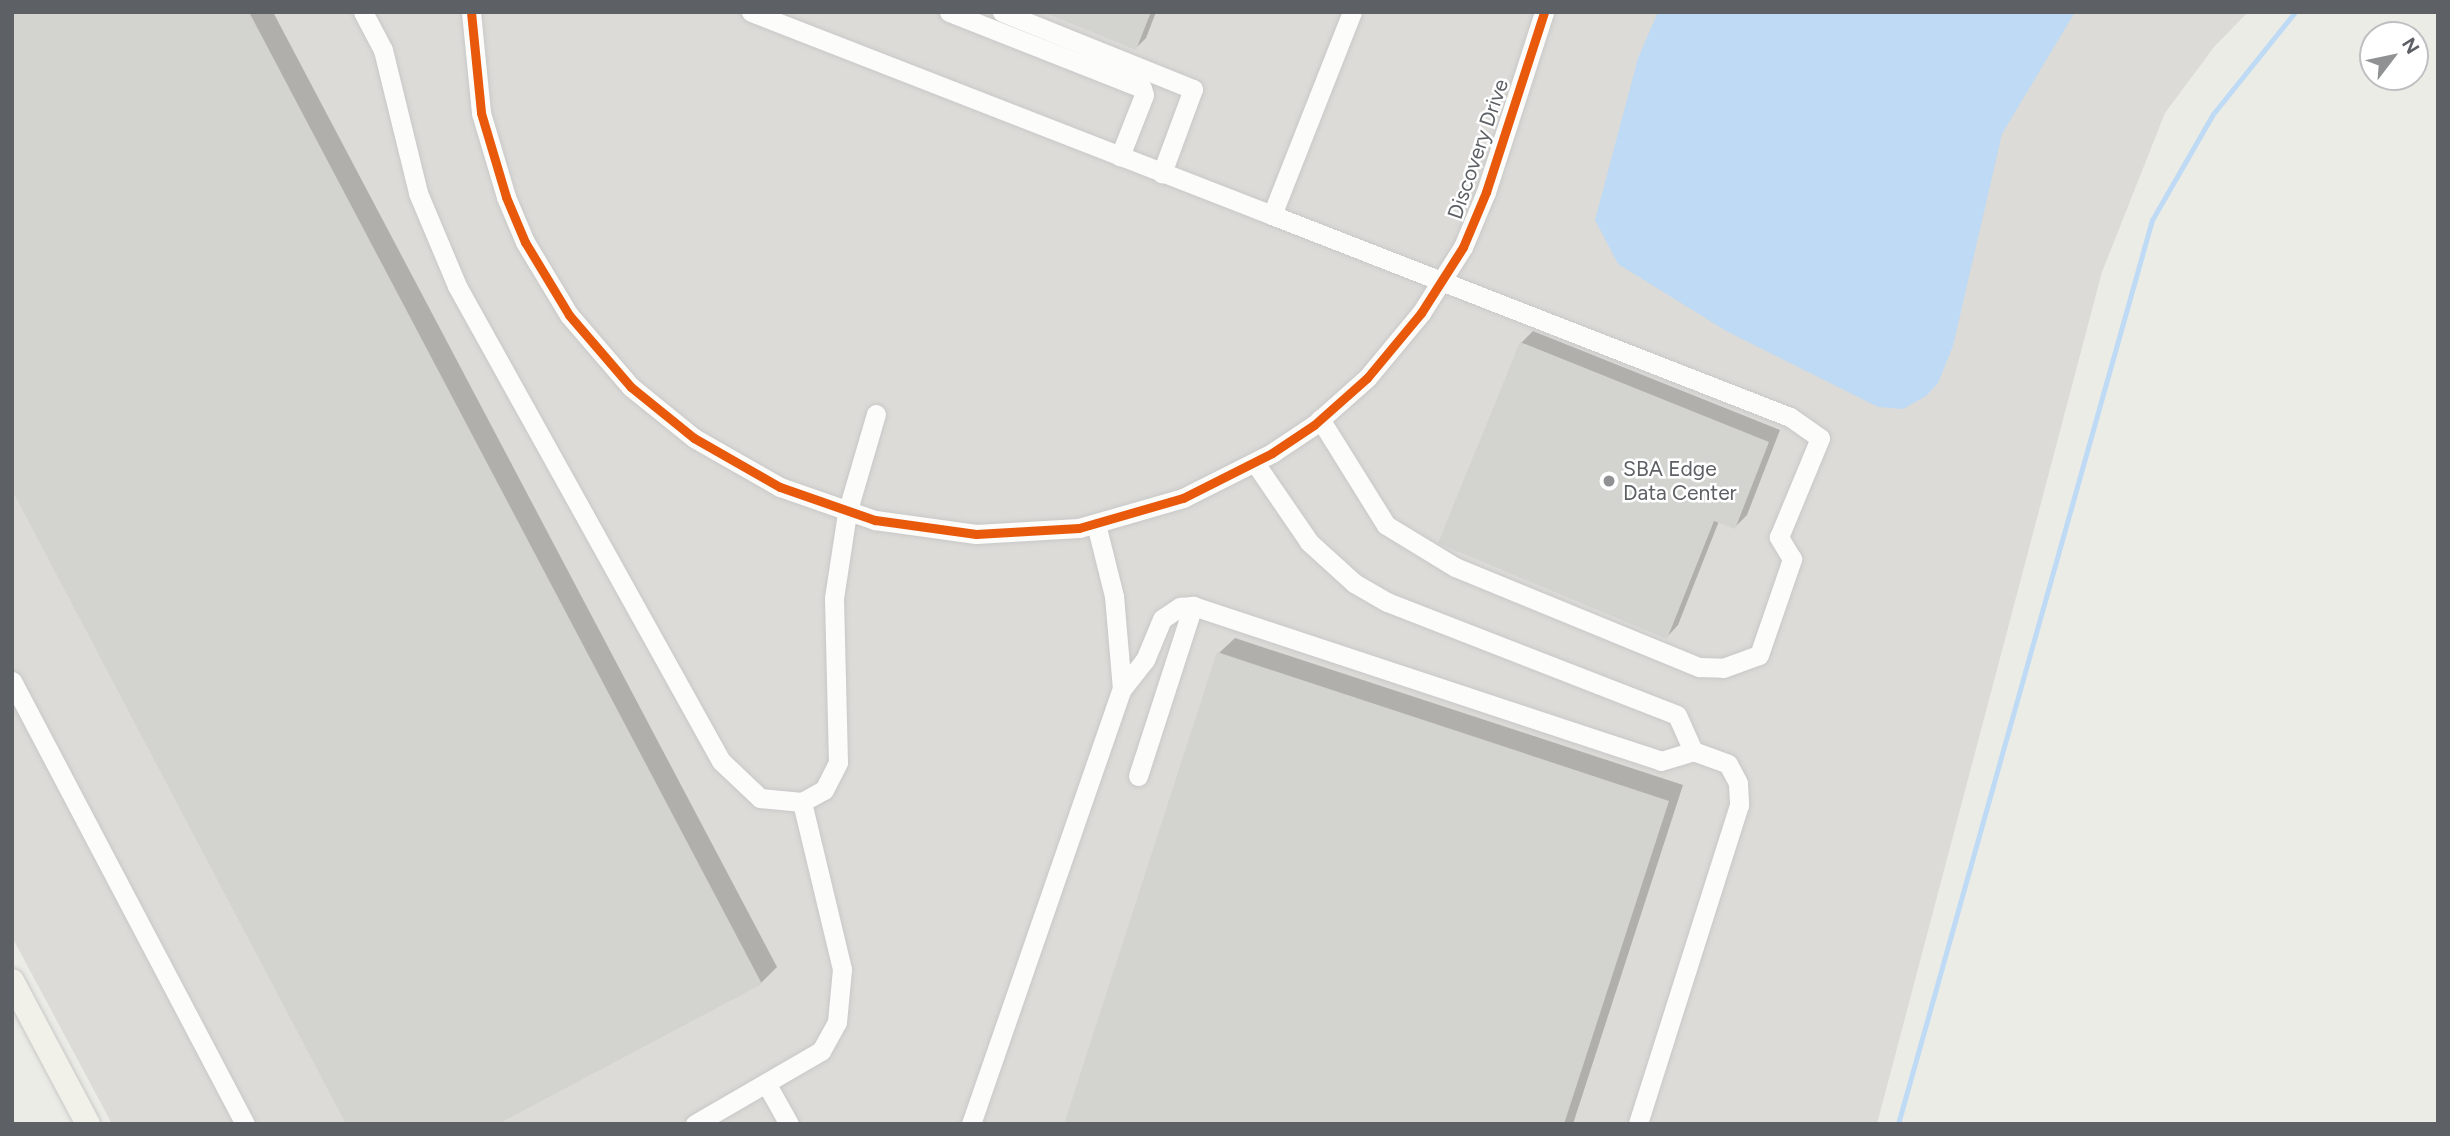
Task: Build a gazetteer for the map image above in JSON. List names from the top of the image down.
{
  "streets": {
    "street": ["Discovery Drive"]
  },
  "places": ["SBA Edge Data Center"],
  "north": "top right"
}
